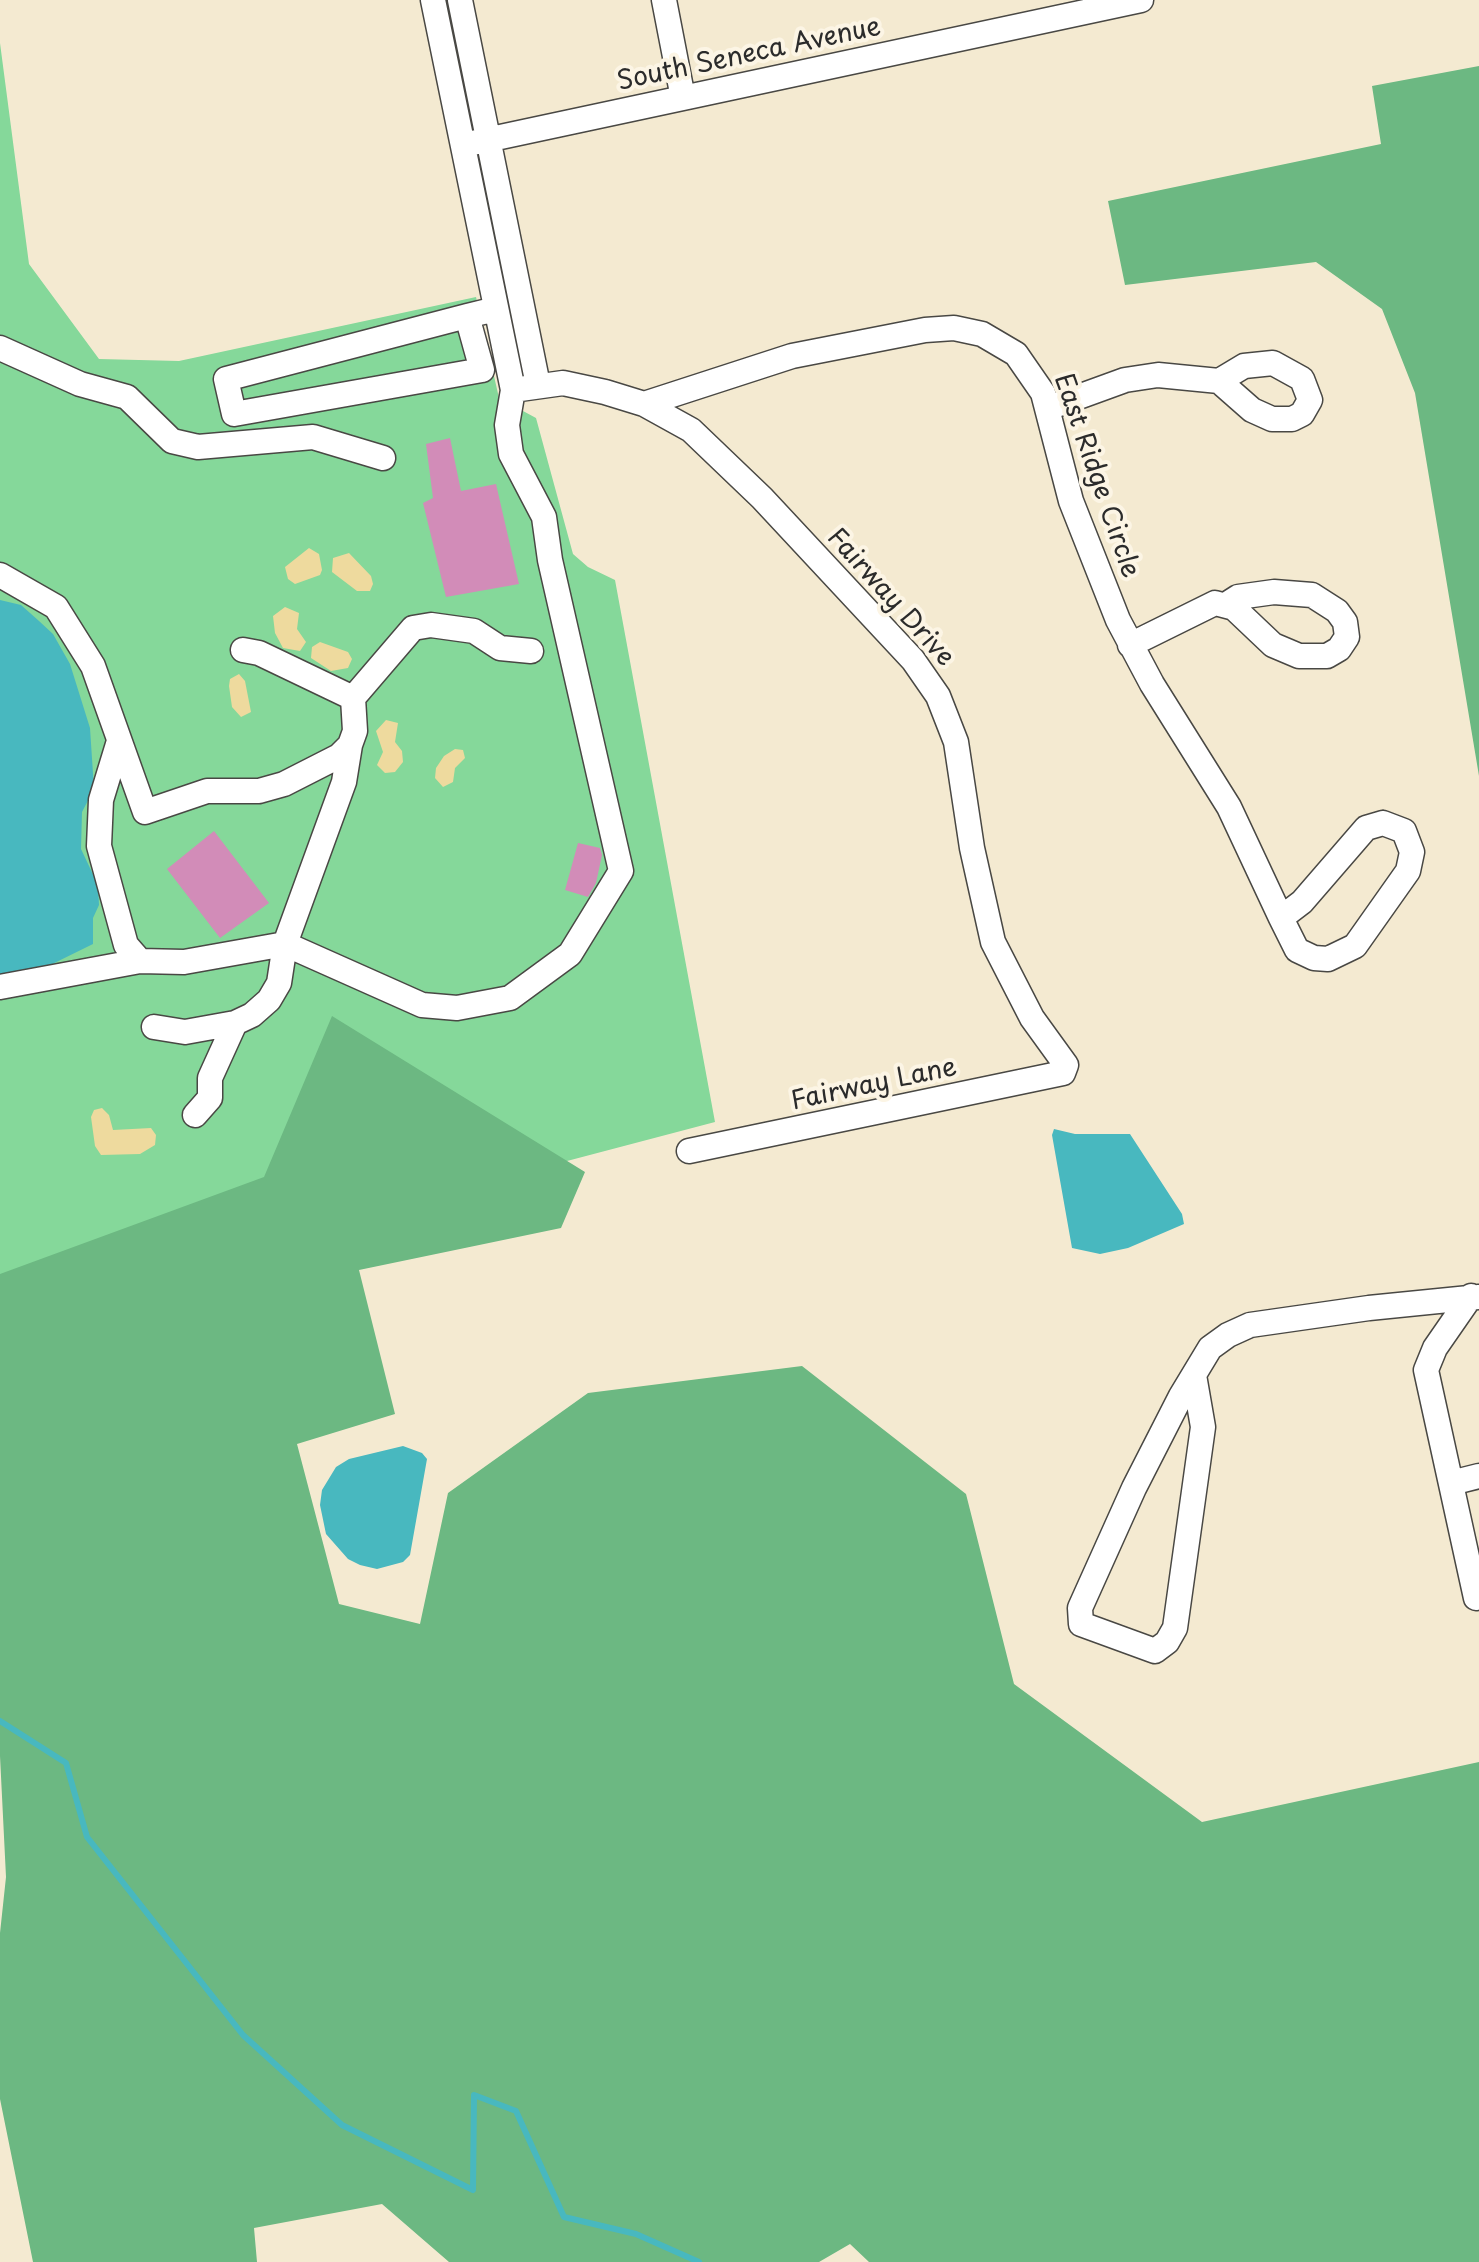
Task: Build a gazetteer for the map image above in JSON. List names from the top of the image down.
{
  "streets": {
    "street": [
      "South Seneca Avenue",
      "East Ridge Circle",
      "Fairway Drive",
      "Fairway Lane"
    ]
  },
  "crossings": [
    ["East Ridge Circle", "Fairway Drive"],
    ["Fairway Drive", "Fairway Lane"]
  ]
}
